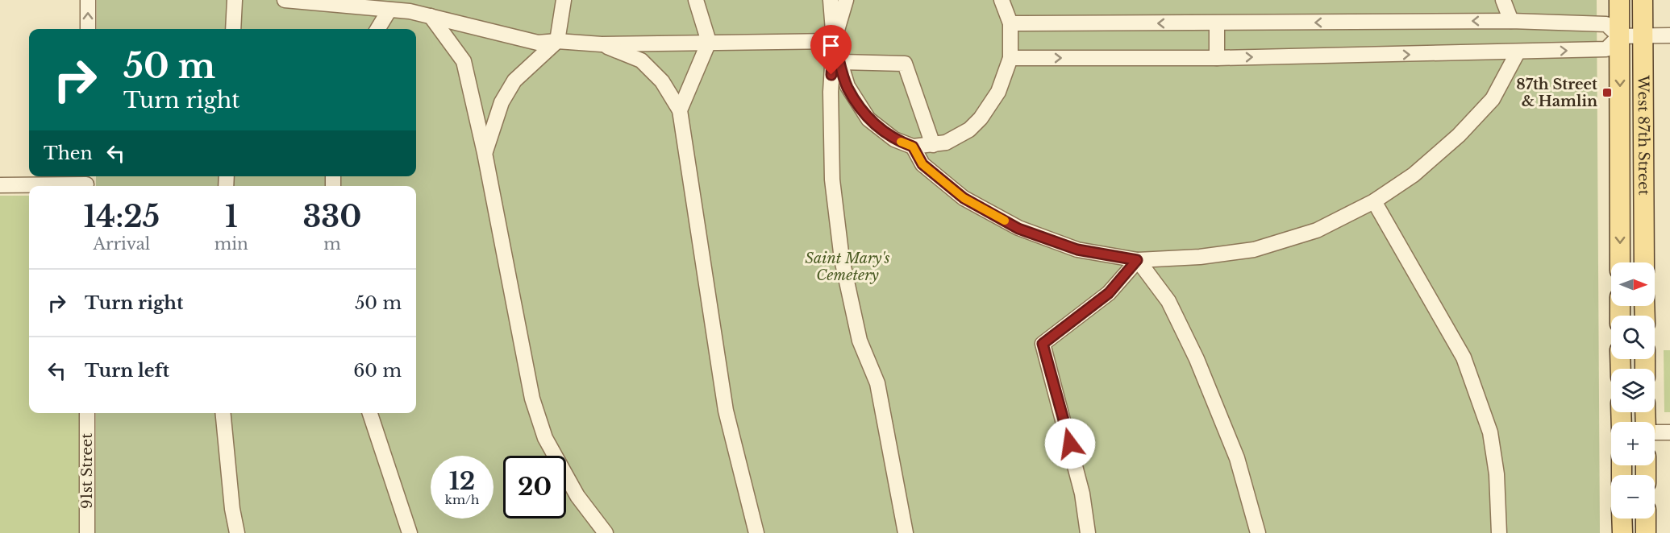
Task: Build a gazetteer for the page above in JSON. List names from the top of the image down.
{
  "streets": {
    "main road": ["West 87th Street"],
    "street": ["91st Street"]
  },
  "parks": ["Saint Mary's Cemetery"],
  "places": {
    "transit": ["87th Street & Hamlin"]
  },
  "north": "right",
  "page": {
    "turn": ["50 m", "Turn right"],
    "then": "Then",
    "eta": [
      "14:25",
      "Arrival",
      "1",
      "min",
      "330",
      "m"
    ],
    "map_buttons": ["+", "−"],
    "list": [
      {
        "name": "Turn right",
        "value": "50 m"
      },
      {
        "name": "Turn left",
        "value": "60 m"
      }
    ],
    "speed": "12 km/h",
    "limit": "20"
  }
}
